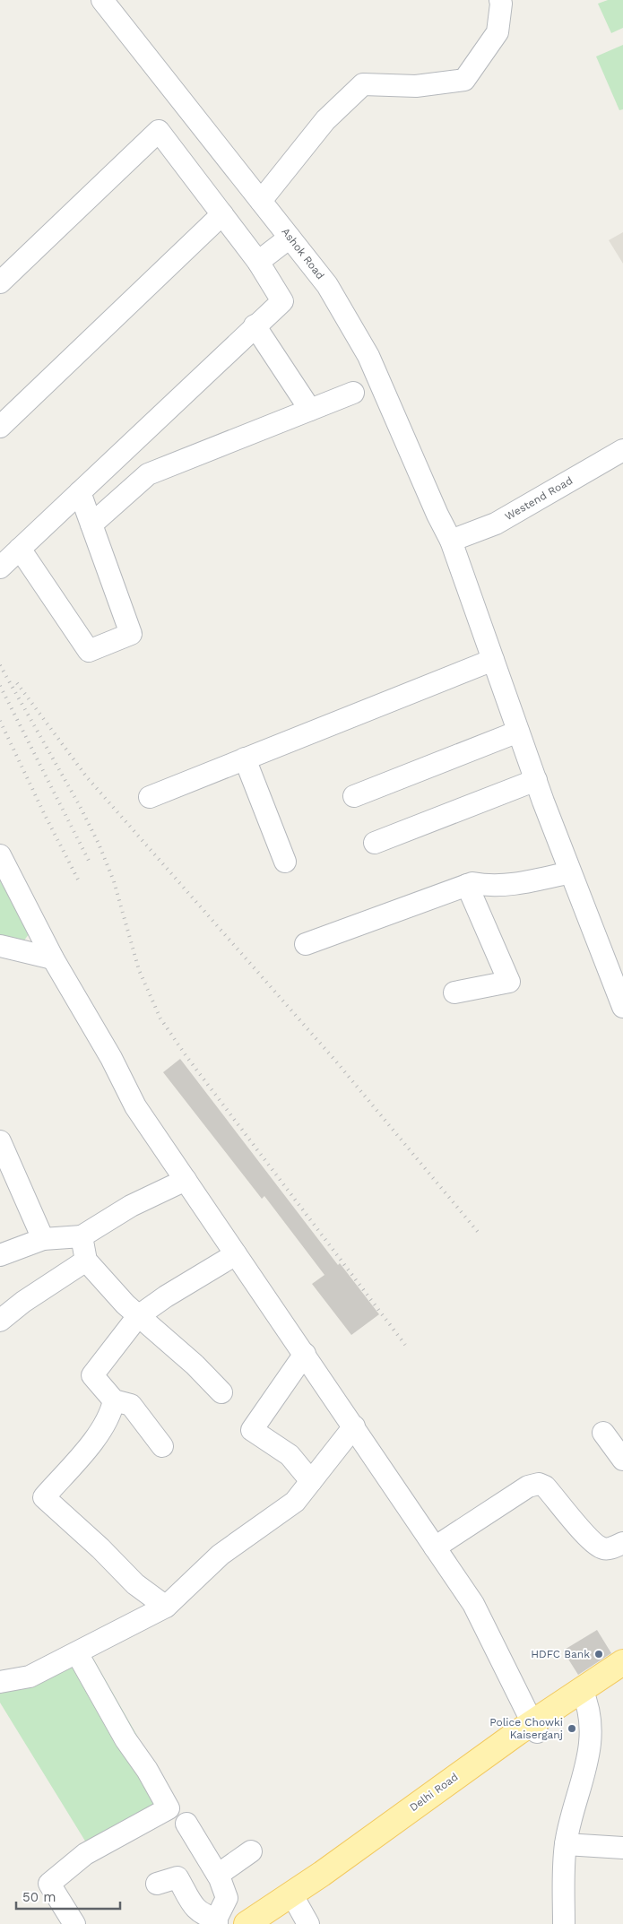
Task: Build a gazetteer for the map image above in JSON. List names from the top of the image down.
{
  "streets": {
    "main road": ["Delhi Road"],
    "street": ["Ashok Road", "Westend Road"]
  },
  "crossings": [
    ["Ashok Road", "Westend Road"]
  ],
  "places": ["HDFC Bank", "Police Chowki Kaiserganj"],
  "scale_bar": "50 m"
}
